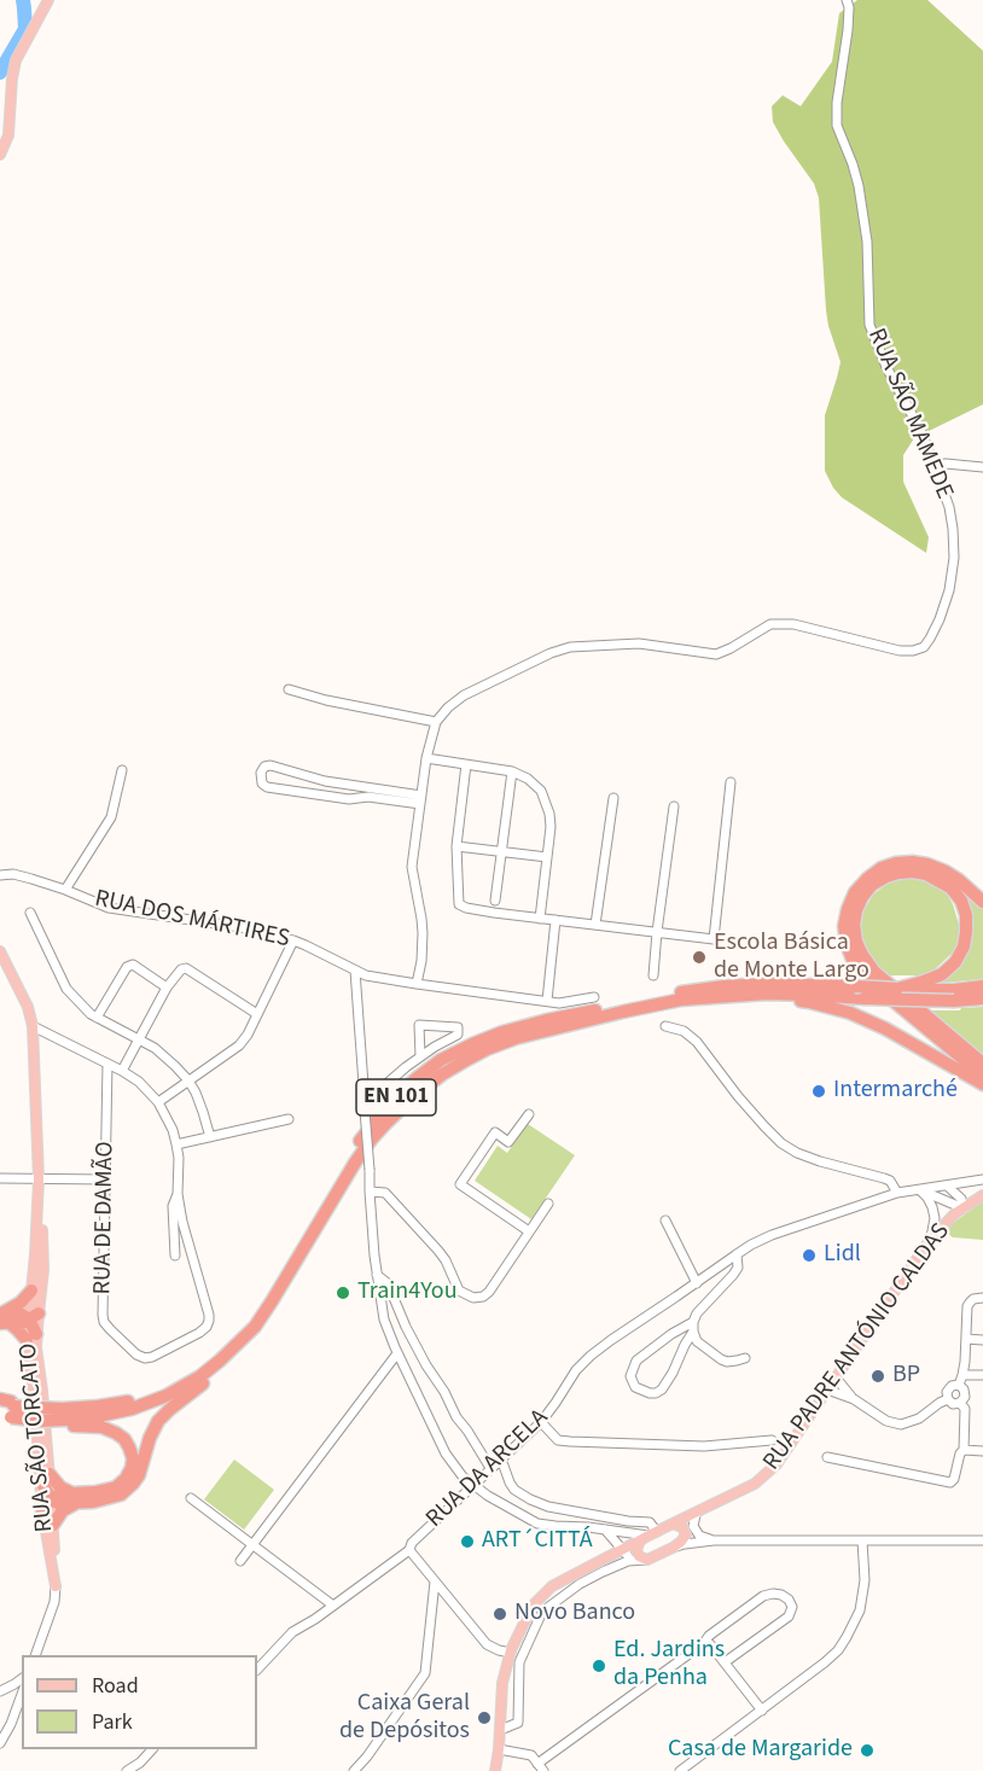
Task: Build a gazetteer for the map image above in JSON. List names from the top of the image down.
{
  "streets": {
    "highway": ["EN 101"],
    "main road": ["RUA PADRE ANTÓNIO CALDAS", "RUA SÃO TORCATO"],
    "street": [
      "RUA SÃO MAMEDE",
      "RUA DOS MÁRTIRES",
      "RUA DE DAMÃO",
      "RUA DA ARCELA"
    ]
  },
  "places": [
    "Escola Básica de Monte Largo",
    "Intermarché",
    "Lidl",
    "Train4You",
    "BP",
    "ART´CITTÁ",
    "Novo Banco",
    "Ed. Jardins da Penha",
    "Caixa Geral de Depósitos",
    "Casa de Margaride"
  ],
  "legend": ["Road", "Park"]
}
